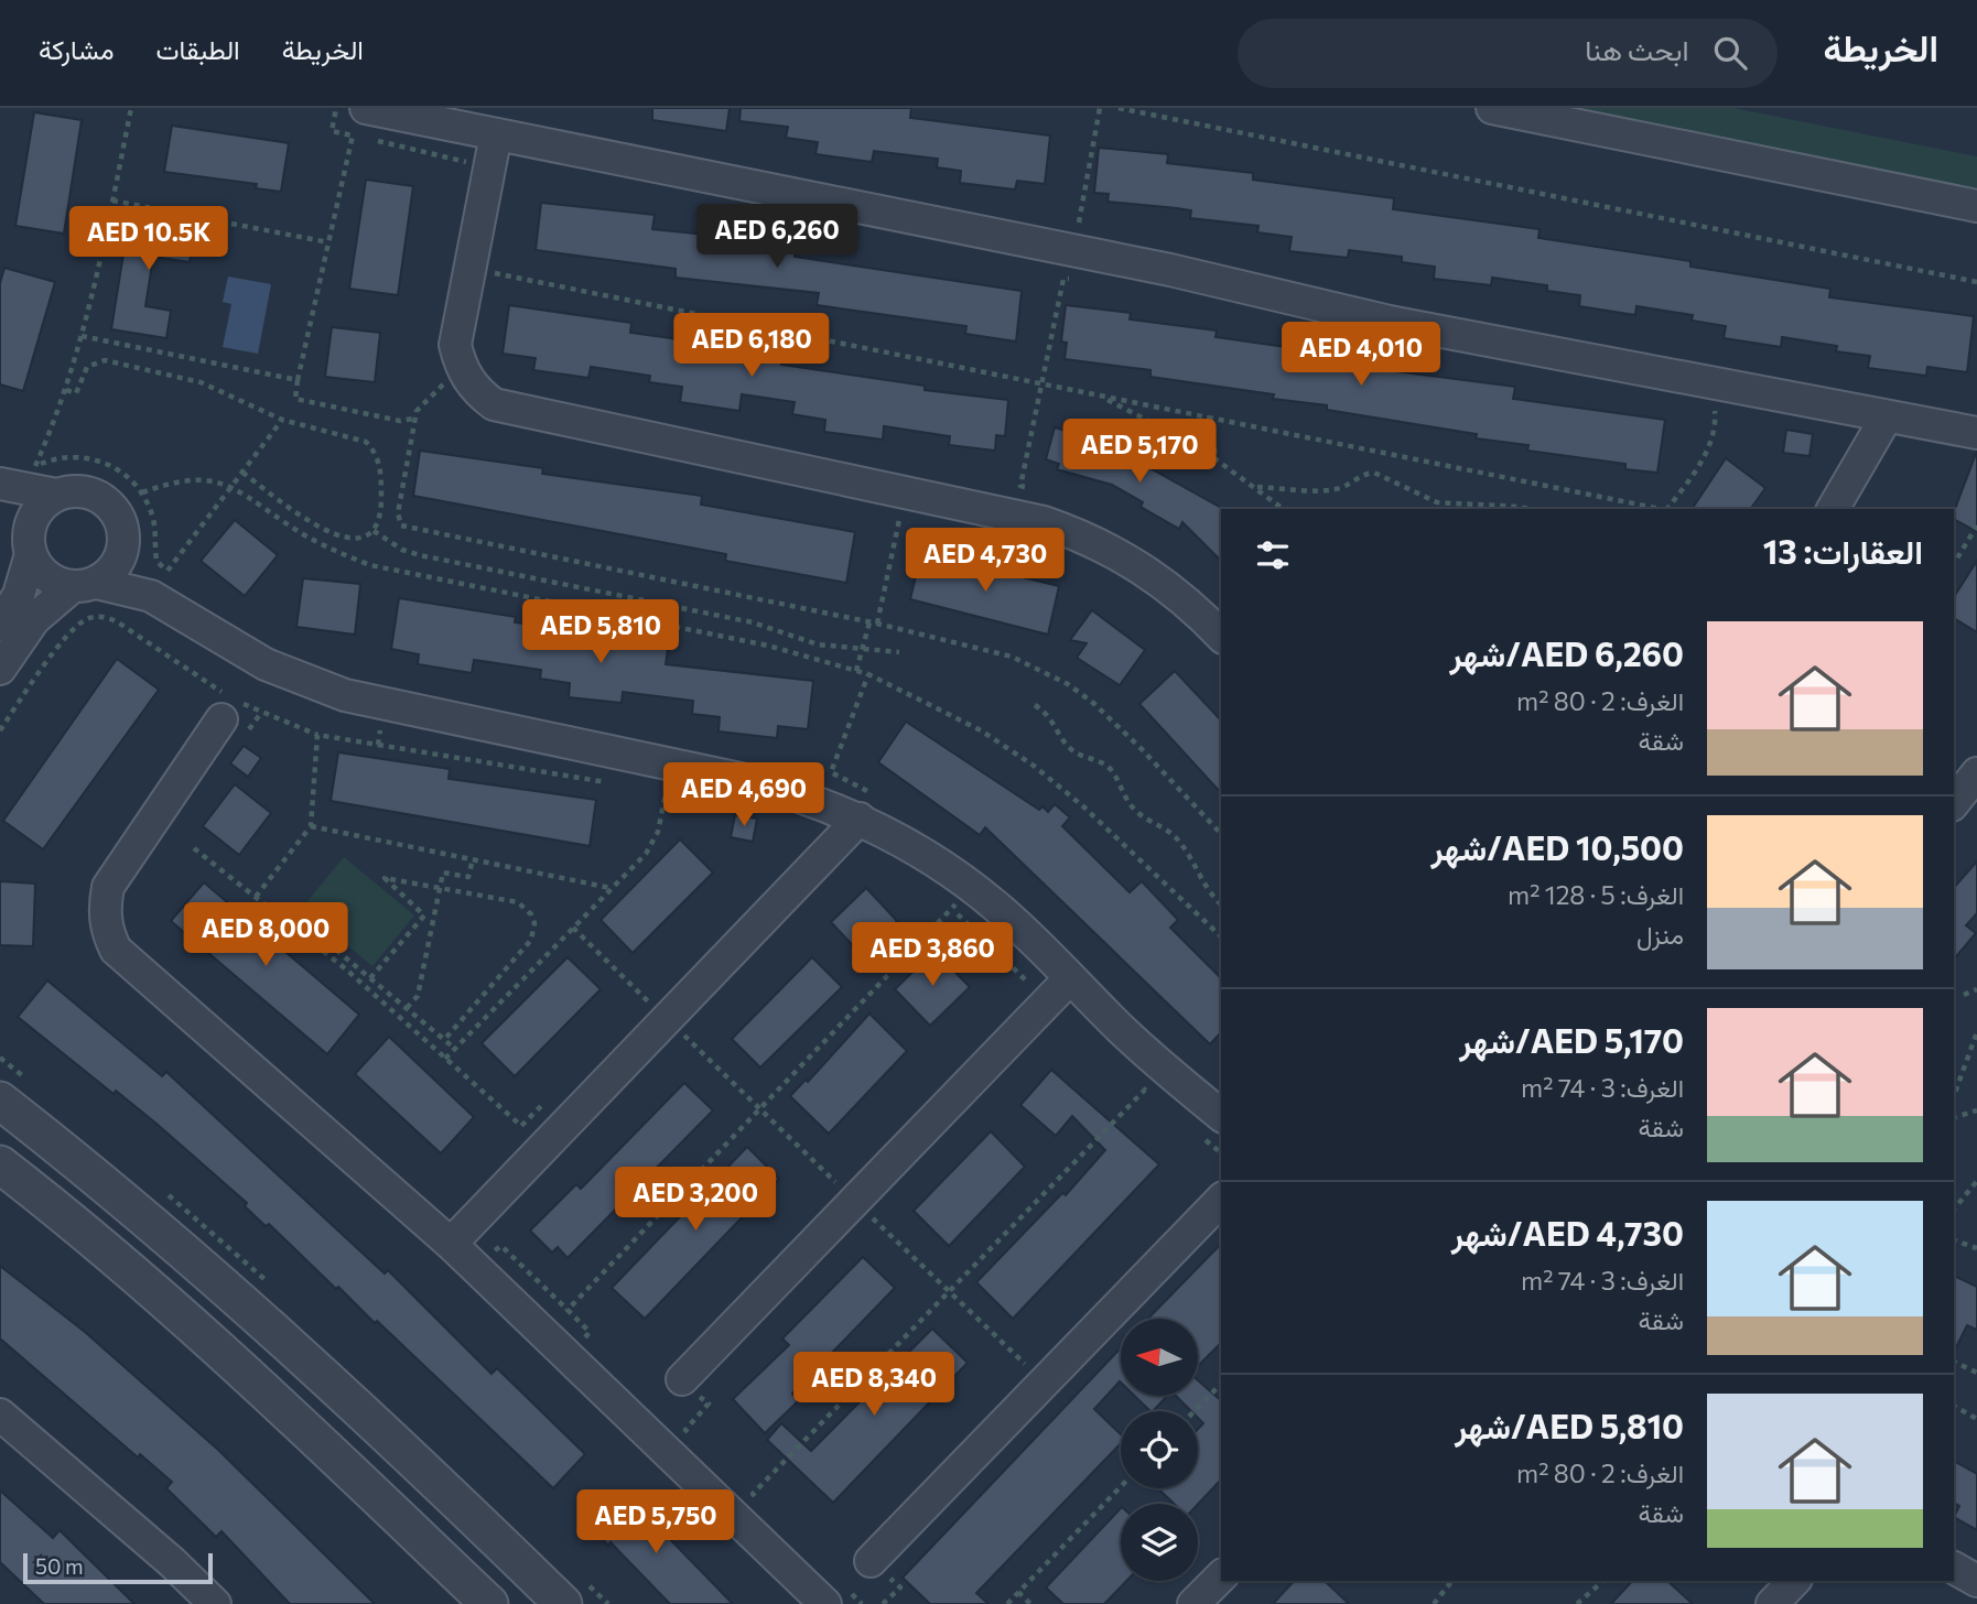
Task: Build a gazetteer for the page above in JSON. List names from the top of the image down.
{
  "scale_bar": "50 m",
  "north": "left",
  "page": {
    "header": "الخريطة",
    "search": "ابحث هنا",
    "nav": ["الخريطة", "الطبقات", "مشاركة"],
    "price": [
      "AED 6,260",
      "AED 10.5K",
      "AED 6,180",
      "AED 4,010",
      "AED 5,170",
      "AED 4,730",
      "AED 5,810",
      "AED 4,690",
      "AED 8,000",
      "AED 3,860",
      "AED 3,200",
      "AED 8,340",
      "AED 5,750"
    ],
    "heading": "العقارات: 13",
    "list": [
      {
        "name": "AED 6,260/شهر",
        "note": "الغرف: 2 · 80 m² · شقة"
      },
      {
        "name": "AED 10,500/شهر",
        "note": "الغرف: 5 · 128 m² · منزل"
      },
      {
        "name": "AED 5,170/شهر",
        "note": "الغرف: 3 · 74 m² · شقة"
      },
      {
        "name": "AED 4,730/شهر",
        "note": "الغرف: 3 · 74 m² · شقة"
      },
      {
        "name": "AED 5,810/شهر",
        "note": "الغرف: 2 · 80 m² · شقة"
      }
    ],
    "scale": "50 m"
  }
}
